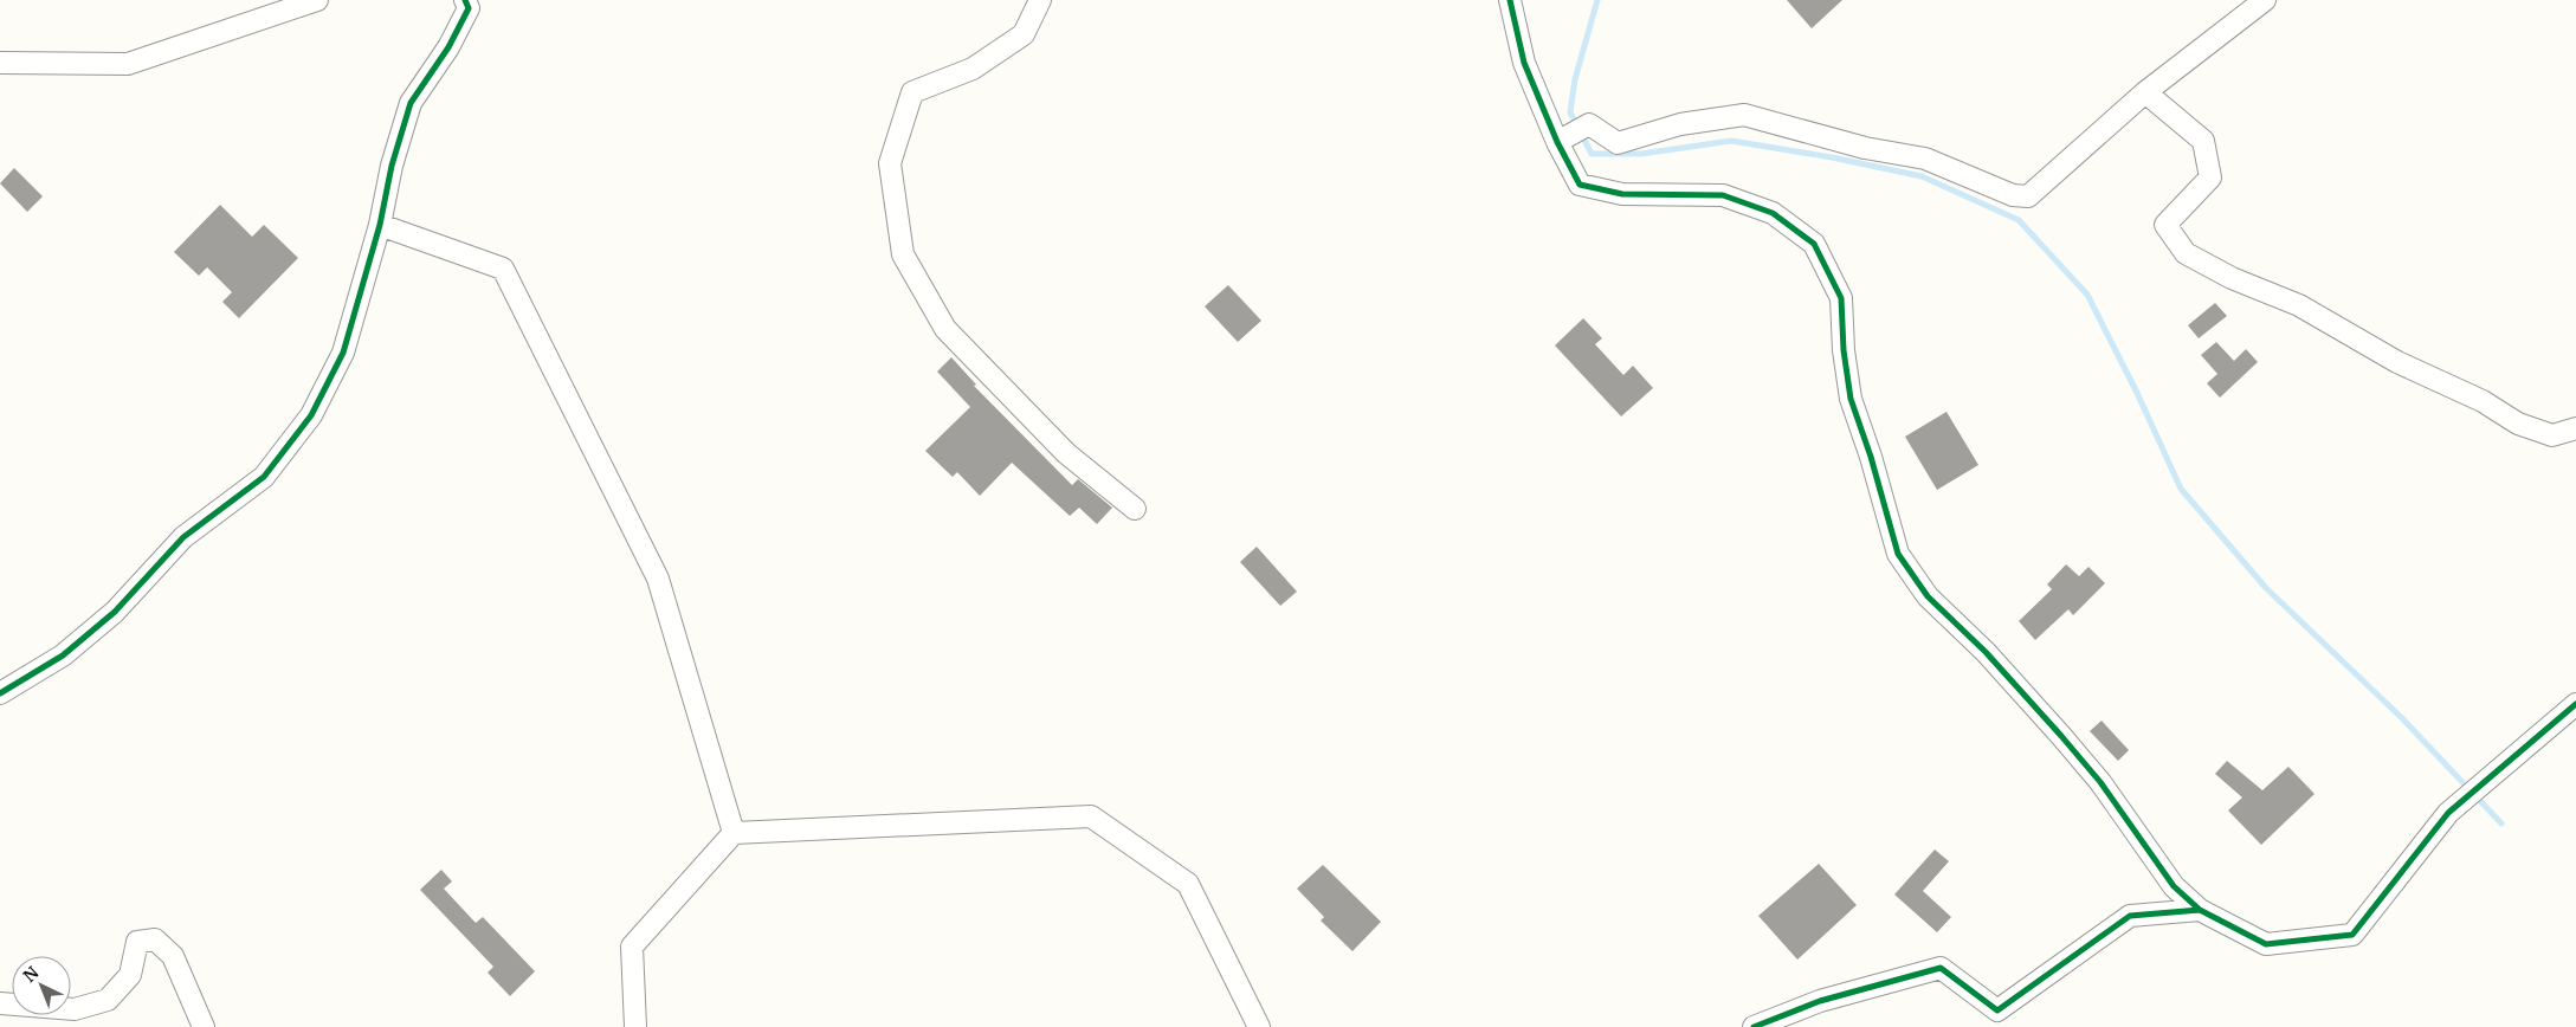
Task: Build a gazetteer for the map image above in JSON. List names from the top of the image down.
{
  "north": "top left"
}
